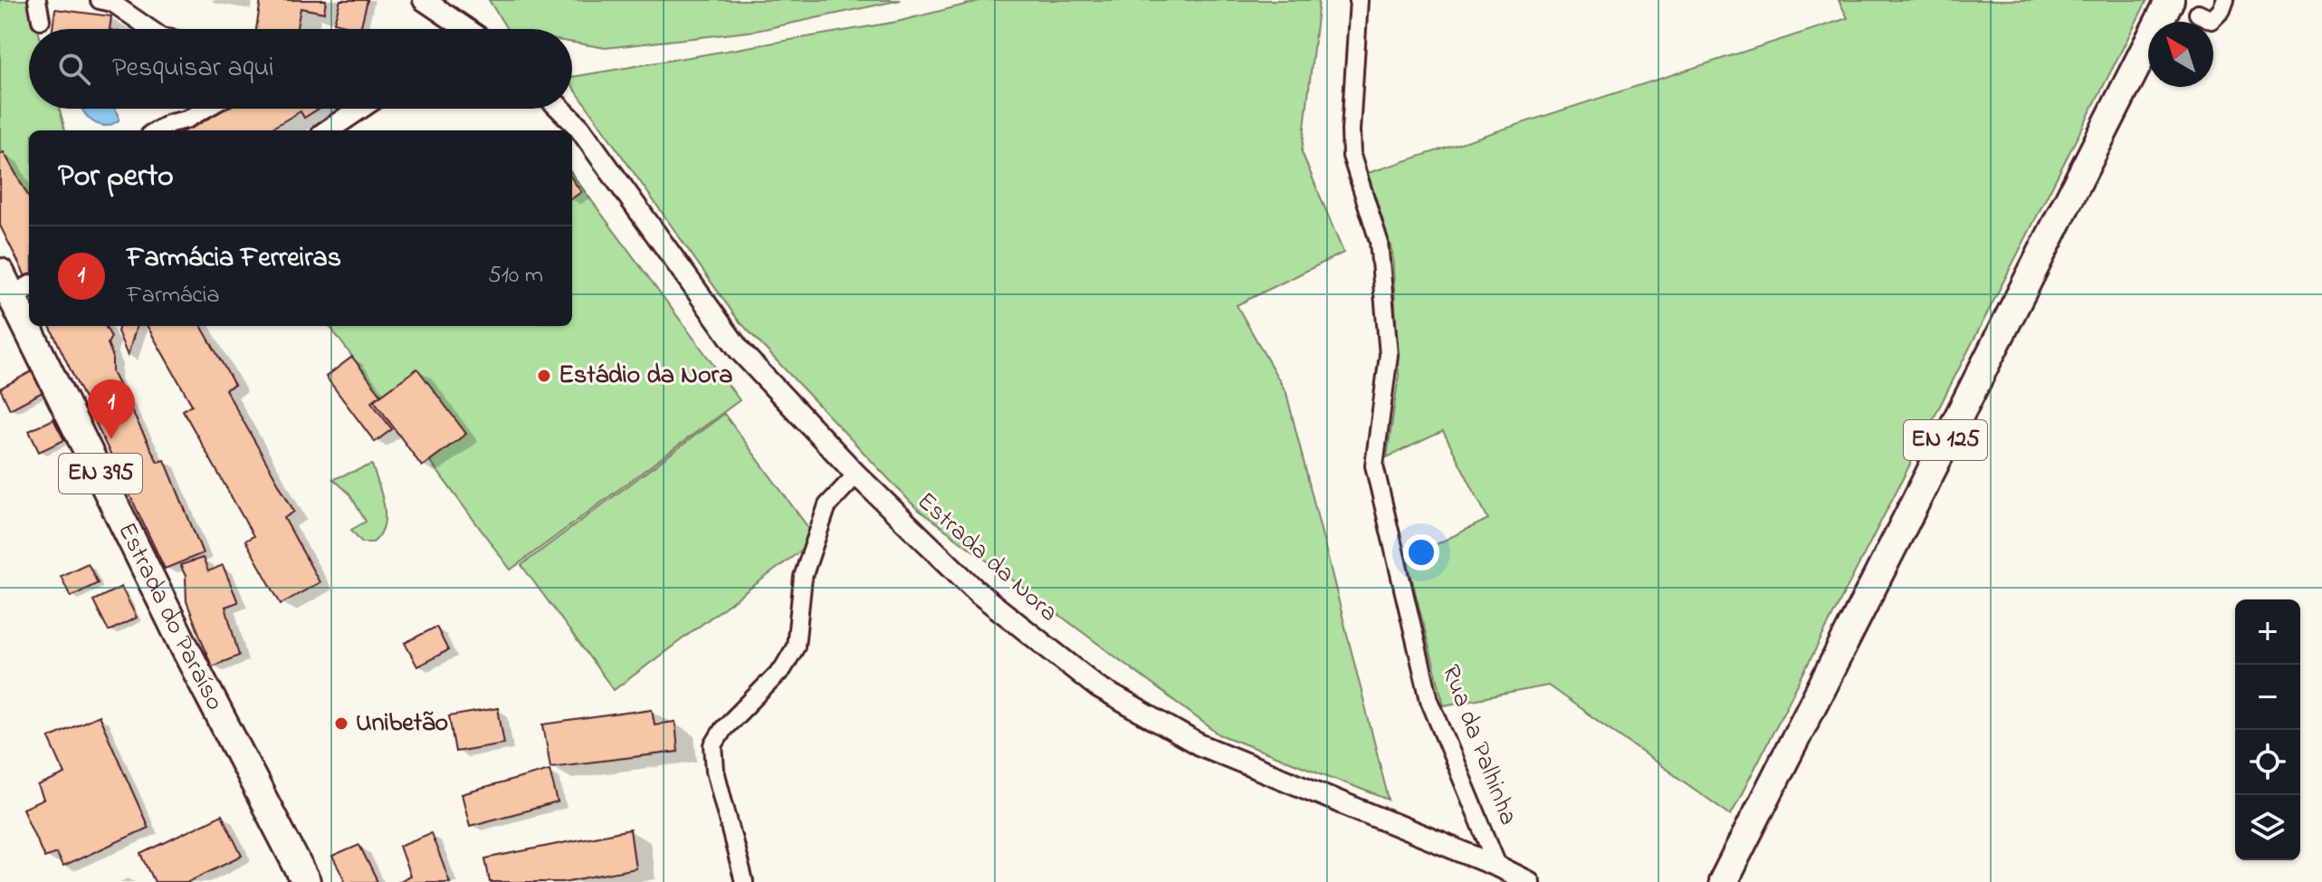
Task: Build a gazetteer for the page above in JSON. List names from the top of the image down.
{
  "streets": {
    "main road": ["EN 125", "EN 395", "Estrada do Paraíso"],
    "street": ["Estrada da Nora", "Rua da Palhinha"]
  },
  "crossings": [
    ["Estrada da Nora", "Rua da Palhinha"]
  ],
  "places": ["Estádio da Nora", "Unibetão"],
  "north": "top left",
  "page": {
    "search": "Pesquisar aqui",
    "heading": "Por perto",
    "list": [
      {
        "mark": "1",
        "name": "Farmácia Ferreiras",
        "note": "Farmácia",
        "value": "510 m"
      }
    ],
    "pins": "1",
    "map_buttons": ["+", "−"]
  }
}
